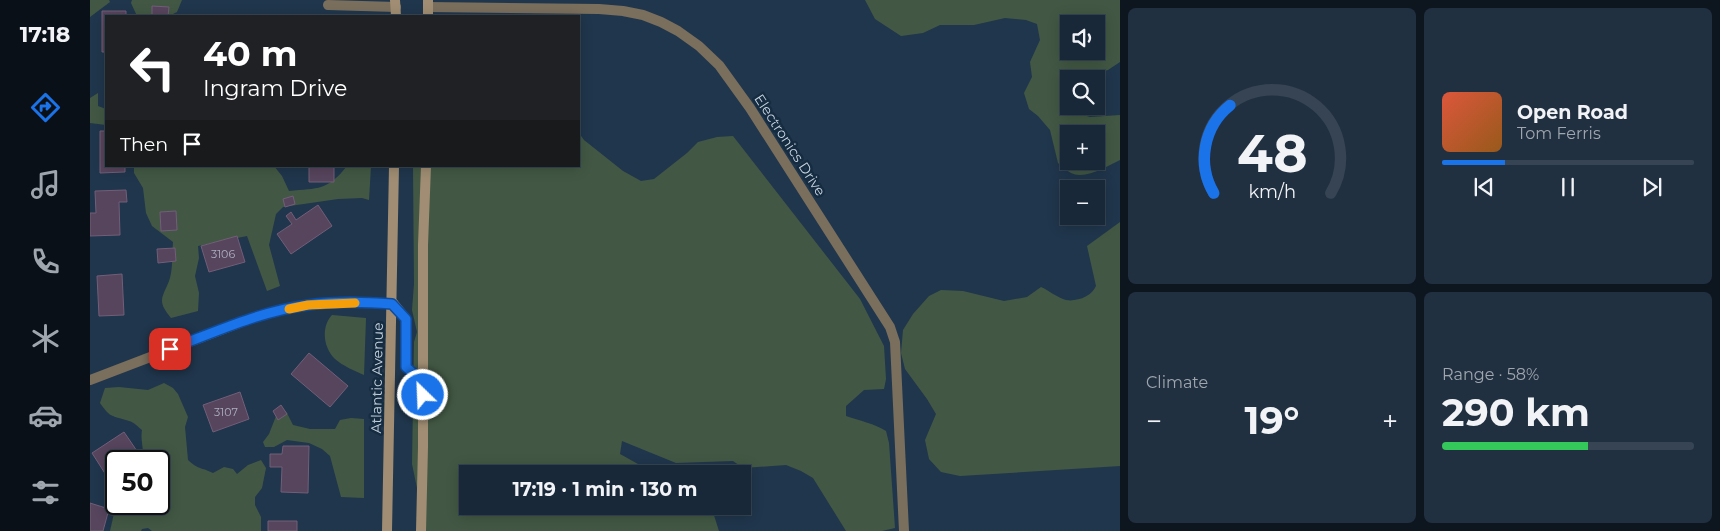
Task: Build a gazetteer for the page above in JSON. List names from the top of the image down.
{
  "streets": {
    "main road": ["Atlantic Avenue"],
    "street": ["Electronics Drive"]
  },
  "house_numbers": ["3106", "3107"],
  "page": {
    "tabs": "17:18",
    "map_buttons": ["+", "−"],
    "turn": ["40 m", "Ingram Drive"],
    "song": ["Open Road", "Tom Ferris"],
    "then": "Then",
    "tile": [
      "Climate",
      ["Range · 58%", "290 km"]
    ],
    "heat": ["−", "19°", "+"],
    "limit": "50",
    "trip": "17:19 · 1 min · 130 m",
    "gauge": ["48", "km/h"]
  }
}
